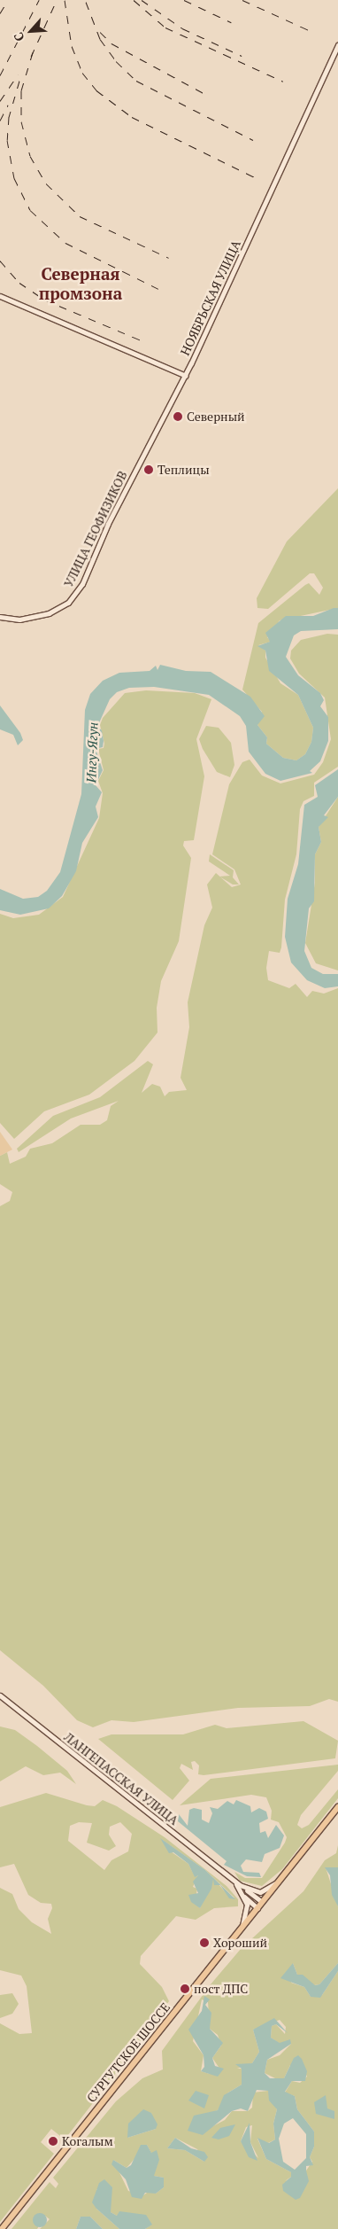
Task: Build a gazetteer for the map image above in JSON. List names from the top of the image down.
{
  "streets": {
    "main road": [
      "НОЯБРЬСКАЯ УЛИЦА",
      "УЛИЦА ГЕОФИЗИКОВ",
      "ЛАНГЕПАССКАЯ УЛИЦА",
      "СУРГУТСКОЕ ШОССЕ"
    ]
  },
  "crossings": [
    ["НОЯБРЬСКАЯ УЛИЦА", "УЛИЦА ГЕОФИЗИКОВ"]
  ],
  "districts": ["Северная промзона"],
  "water": ["Ингу-Ягун"],
  "places": [
    "Северный",
    "Теплицы",
    "Хороший",
    "пост ДПС",
    "Когалым"
  ],
  "north": "bottom left"
}
